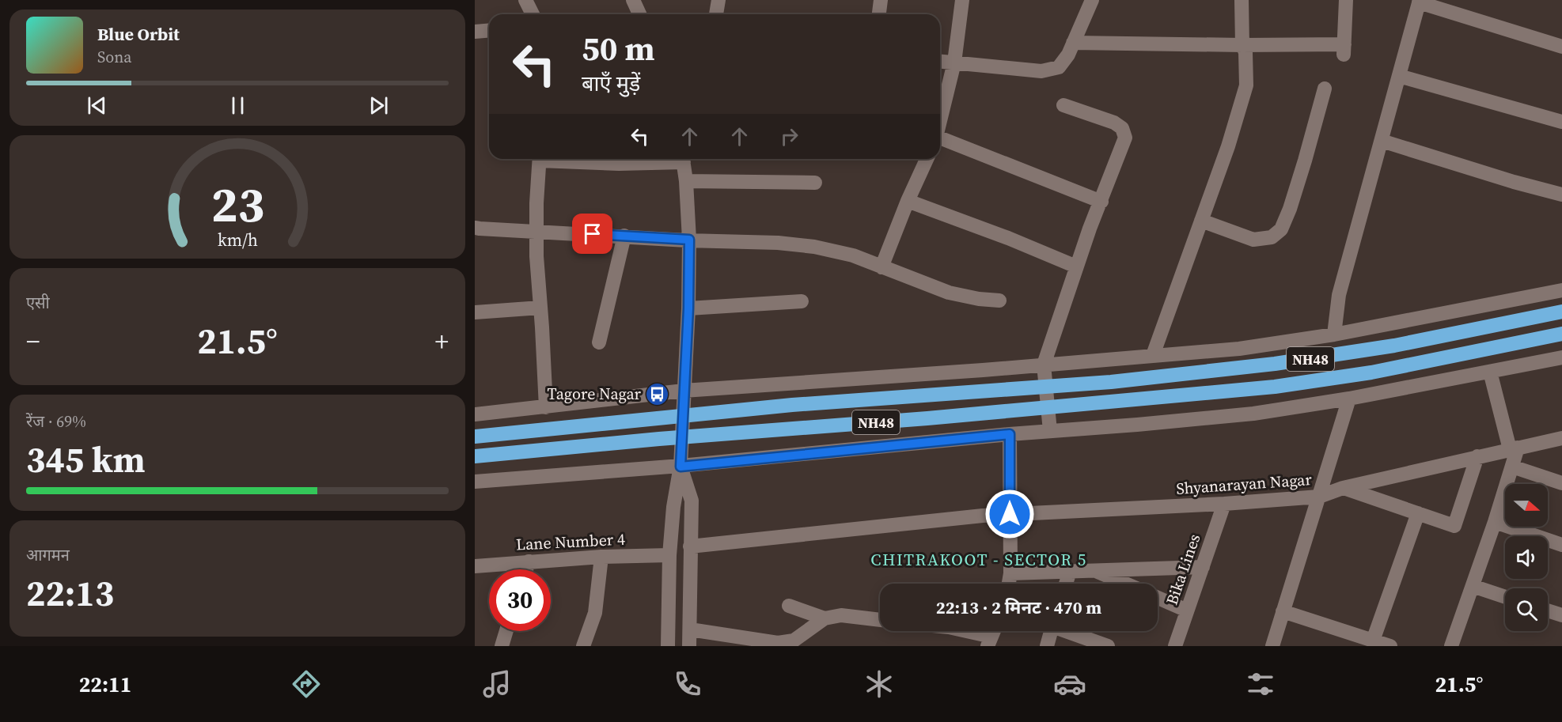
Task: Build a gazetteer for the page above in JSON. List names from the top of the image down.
{
  "streets": {
    "highway": ["NH48"],
    "street": ["Shyanarayan Nagar", "Lane Number 4", "Bika Lines"]
  },
  "crossings": [
    ["Shyanarayan Nagar", "Bika Lines"]
  ],
  "districts": ["CHITRAKOOT - SECTOR 5"],
  "places": {
    "bus stop": ["Tagore Nagar"]
  },
  "north": "right",
  "page": {
    "turn": ["50 m", "बाएँ मुड़ें"],
    "song": ["Blue Orbit", "Sona"],
    "tile": [
      "एसी",
      ["रेंज · 69%", "345 km"],
      ["आगमन", "22:13"]
    ],
    "heat": ["−", "21.5°", "+"],
    "limit": "30",
    "trip": "22:13 · 2 मिनट · 470 m",
    "tabs": ["22:11", "21.5°"],
    "gauge": ["23", "km/h"]
  }
}
